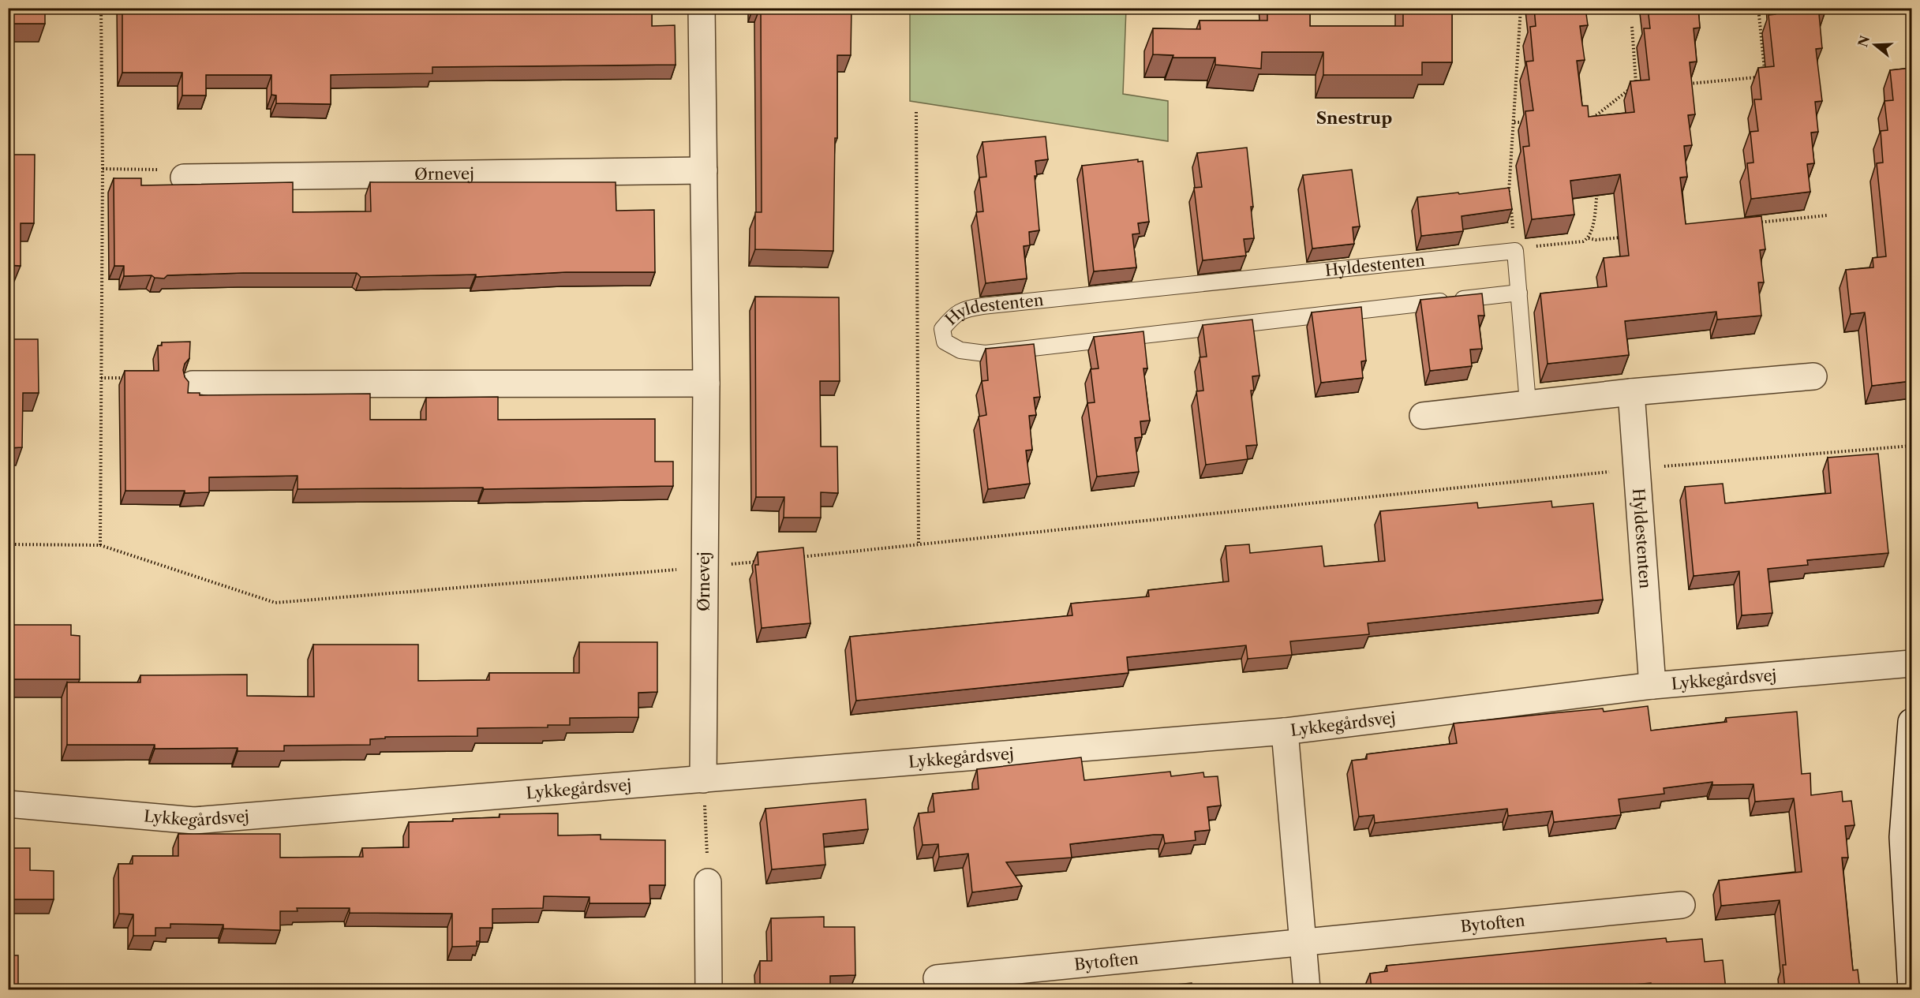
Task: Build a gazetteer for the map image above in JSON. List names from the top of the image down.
{
  "streets": {
    "street": [
      "Ørnevej",
      "Hyldestenten",
      "Lykkegårdsvej",
      "Bytoften"
    ]
  },
  "crossings": [
    ["Ørnevej", "Lykkegårdsvej"],
    ["Hyldestenten", "Lykkegårdsvej"]
  ],
  "districts": ["Snestrup"],
  "north": "left"
}
